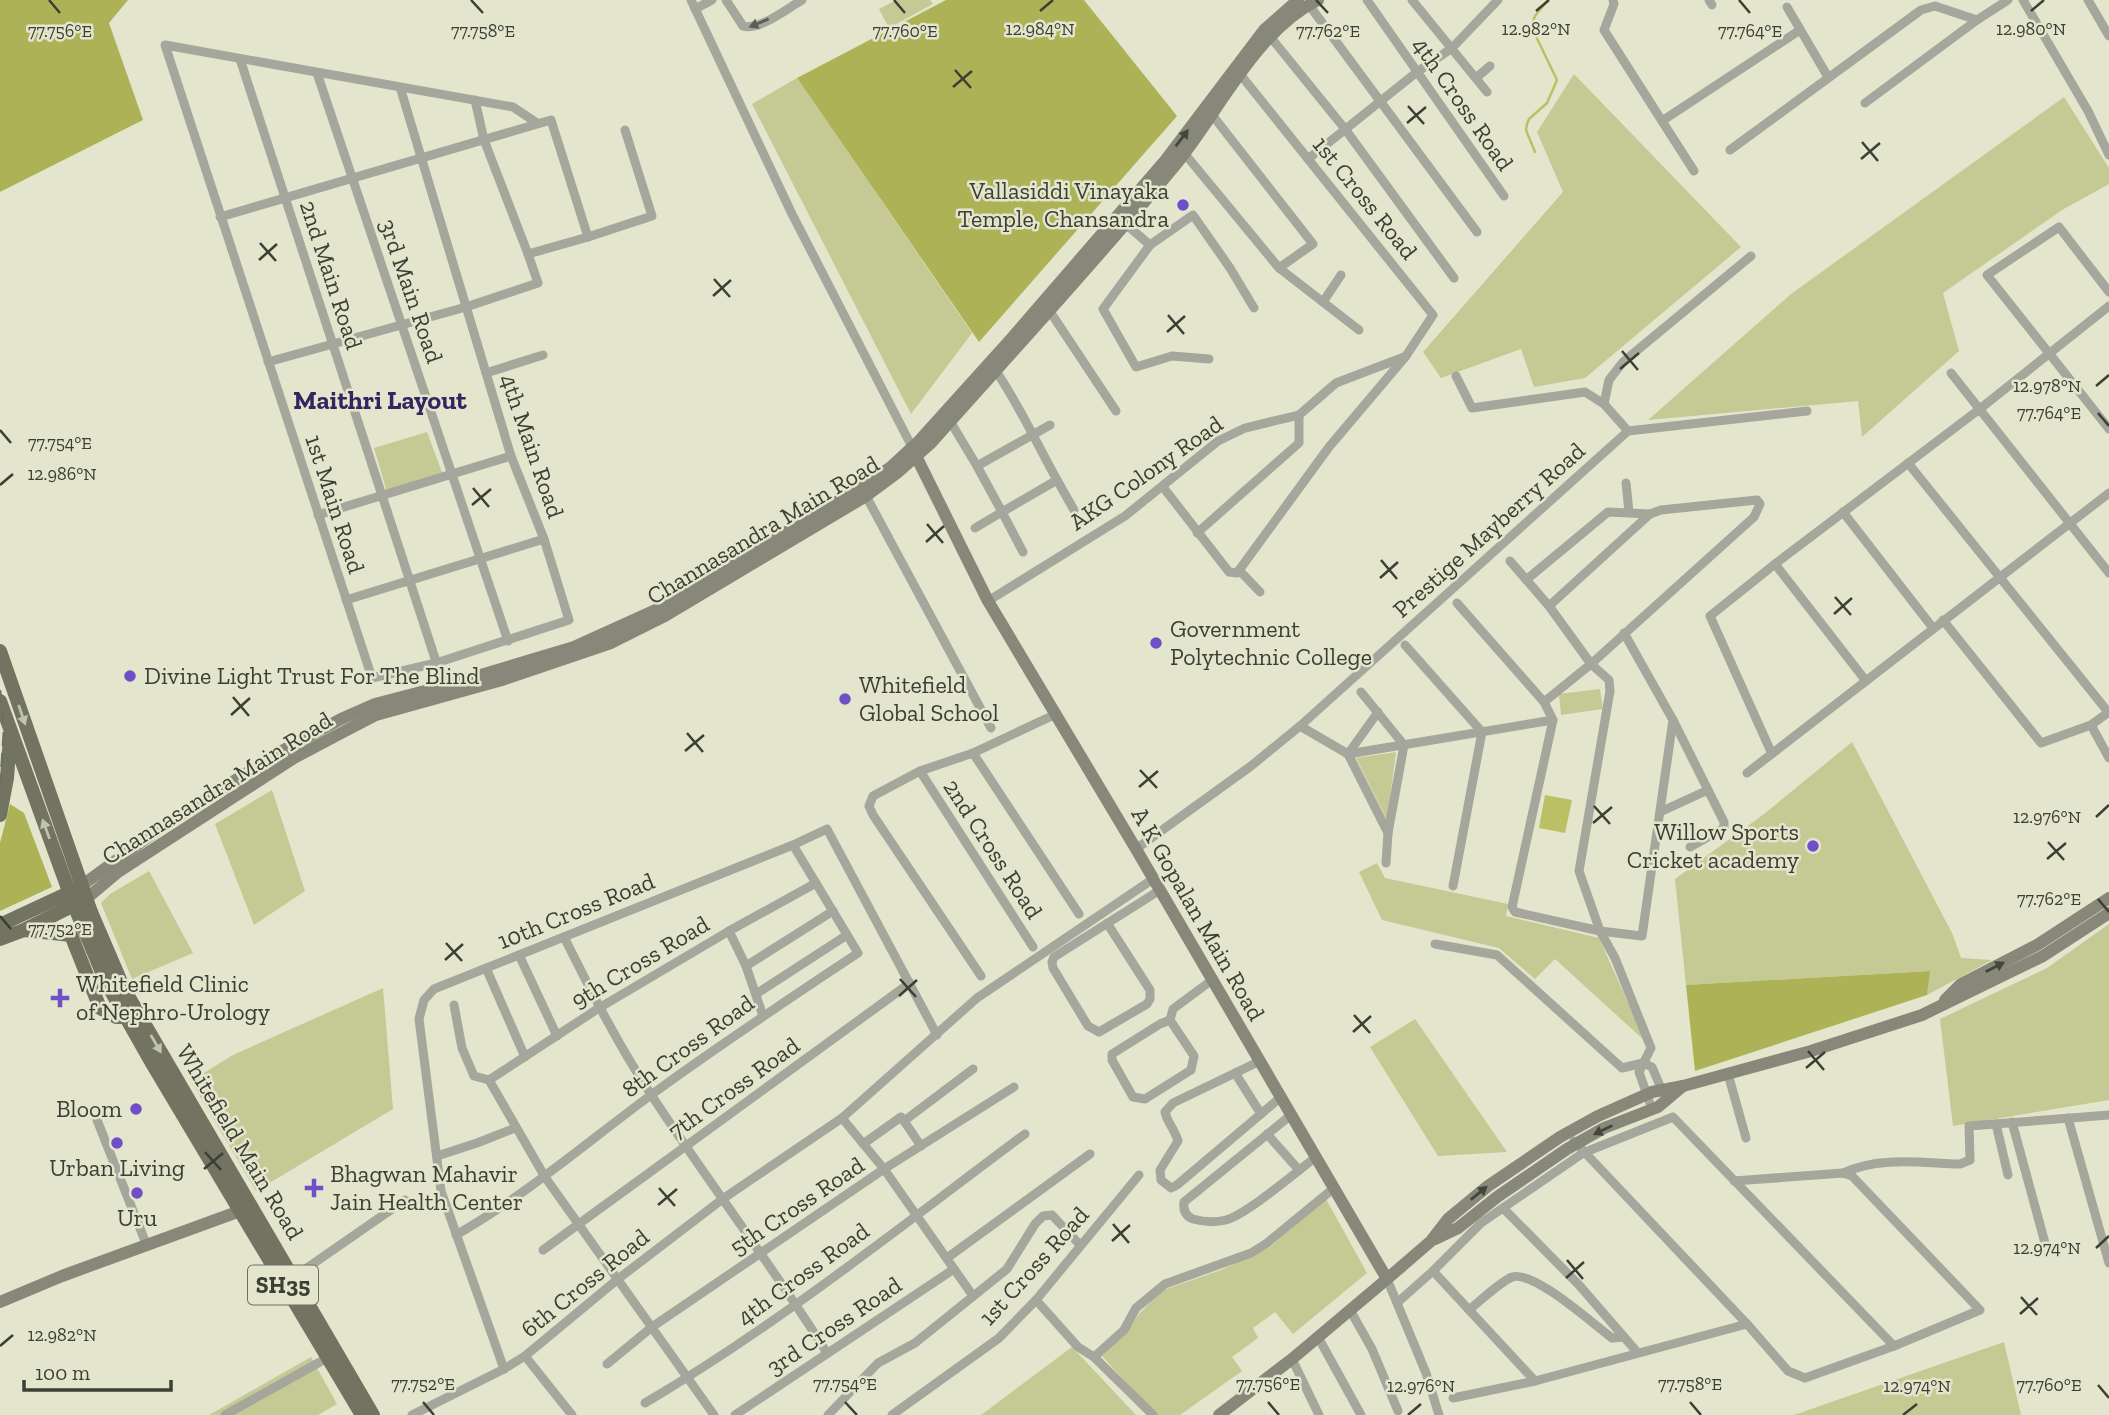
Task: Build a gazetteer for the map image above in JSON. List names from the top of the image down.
{
  "streets": {
    "main road": ["Whitefield Main Road", "SH35"],
    "street": [
      "4th Cross Road",
      "1st Cross Road",
      "2nd Main Road",
      "3rd Main Road",
      "4th Main Road",
      "AKG Colony Road",
      "1st Main Road",
      "Channasandra Main Road",
      "Prestige Mayberry Road",
      "2nd Cross Road",
      "10th Cross Road",
      "A K Gopalan Main Road",
      "9th Cross Road",
      "8th Cross Road",
      "7th Cross Road",
      "5th Cross Road",
      "6th Cross Road",
      "3rd Cross Road"
    ]
  },
  "crossings": [
    ["1st Cross Road", "AKG Colony Road"],
    ["1st Cross Road", "Channasandra Main Road"],
    ["2nd Main Road", "4th Main Road"],
    ["2nd Main Road", "1st Main Road"],
    ["2nd Main Road", "Channasandra Main Road"],
    ["3rd Main Road", "4th Main Road"],
    ["4th Main Road", "1st Main Road"],
    ["AKG Colony Road", "A K Gopalan Main Road"],
    ["Channasandra Main Road", "A K Gopalan Main Road"],
    ["Channasandra Main Road", "Whitefield Main Road"],
    ["Channasandra Main Road", "SH35"],
    ["Prestige Mayberry Road", "A K Gopalan Main Road"],
    ["10th Cross Road", "8th Cross Road"],
    ["10th Cross Road", "7th Cross Road"],
    ["10th Cross Road", "6th Cross Road"],
    ["A K Gopalan Main Road", "6th Cross Road"],
    ["Whitefield Main Road", "SH35"]
  ],
  "districts": ["Maithri Layout"],
  "places": {
    "other": [
      "Vallasiddi Vinayaka Temple, Chansandra",
      "Government Polytechnic College",
      "Divine Light Trust For The Blind",
      "Whitefield Global School",
      "Willow Sports Cricket academy",
      "Bloom",
      "Urban Living",
      "Uru"
    ],
    "health": ["Whitefield Clinic of Nephro-Urology", "Bhagwan Mahavir Jain Health Center"]
  },
  "scale_bar": "100 m",
  "coordinates": [
    "12.984°N",
    "12.982°N",
    "12.980°N",
    "77.756°E",
    "77.758°E",
    "77.760°E",
    "77.762°E",
    "77.764°E",
    "12.978°N",
    "77.754°E",
    "12.986°N",
    "12.976°N",
    "77.752°E",
    "12.974°N"
  ]
}
